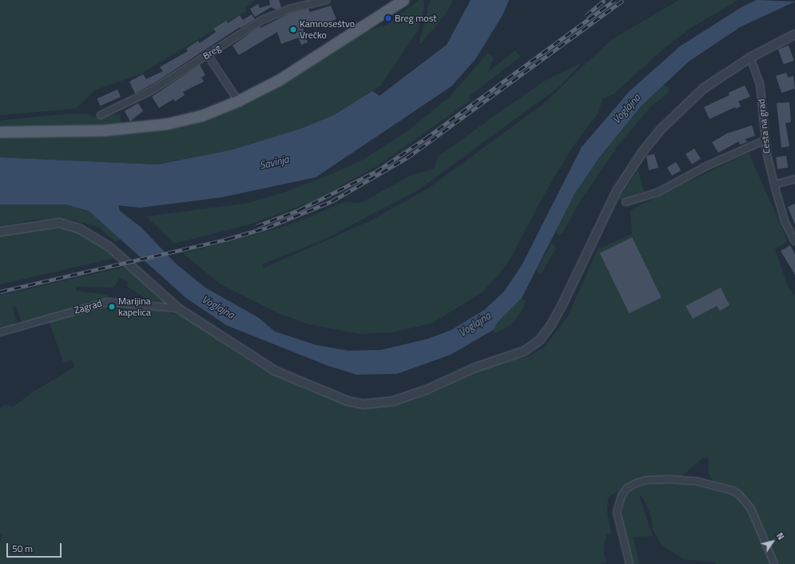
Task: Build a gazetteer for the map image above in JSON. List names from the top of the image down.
{
  "streets": {
    "street": ["Breg", "Cesta na grad", "Zagrad"]
  },
  "water": ["Voglajna", "Savinja"],
  "places": ["Breg most", "Kamnoseštvo Vrečko", "Marijina kapelica"],
  "scale_bar": "50 m",
  "north": "top right"
}
